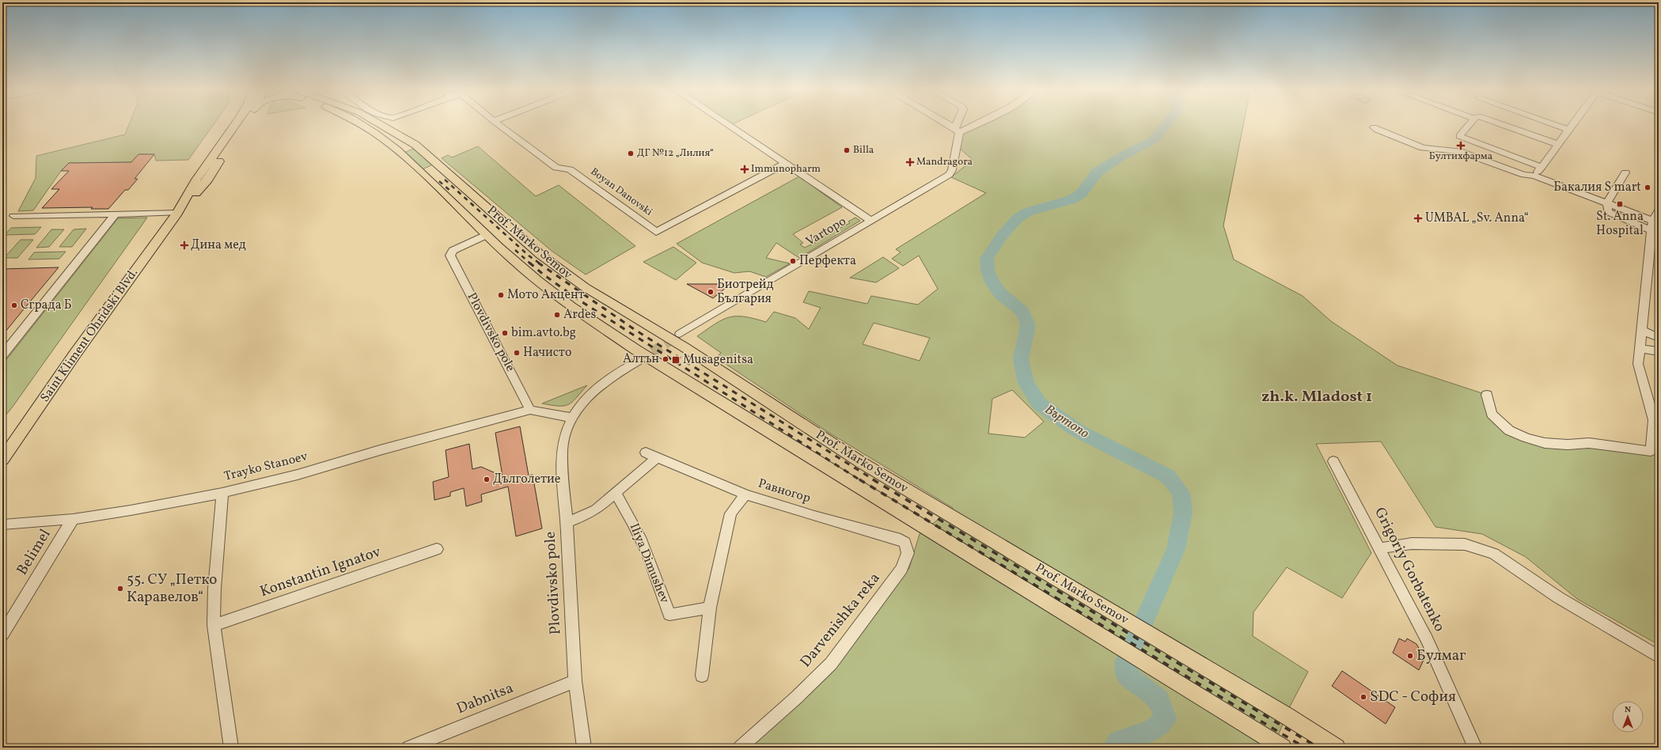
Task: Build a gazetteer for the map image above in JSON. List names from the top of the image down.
{
  "streets": {
    "main road": ["Prof. Marko Semov", "Saint Kliment Ohridski Blvd."],
    "street": [
      "Boyan Danovski",
      "Vartopo",
      "Plovdivsko pole",
      "Trayko Stanoev",
      "Равногор",
      "Belimel",
      "Iliya Dimushev",
      "Grigoriy Gorbatenko",
      "Konstantin Ignatov",
      "Darvenishka reka",
      "Dabnitsa"
    ]
  },
  "crossings": [
    ["Prof. Marko Semov", "Plovdivsko pole"],
    ["Plovdivsko pole", "Trayko Stanoev"],
    ["Plovdivsko pole", "Dabnitsa"],
    ["Trayko Stanoev", "Belimel"],
    ["Равногор", "Darvenishka reka"]
  ],
  "districts": ["zh.k. Mladost 1"],
  "water": ["Въртопо"],
  "places": {
    "health": [
      "Бултихфарма",
      "Mandragora",
      "Immunopharm",
      "UMBAL „Sv. Anna“",
      "Дина мед"
    ],
    "other": [
      "Billa",
      "ДГ №12 „Лилия“",
      "Бакалия S mart",
      "Перфекта",
      "Биотрейд България",
      "Мото Акцент",
      "Сграда Б",
      "Ardes",
      "bim.avto.bg",
      "Начисто",
      "Алтън",
      "Дълголетие",
      "55. СУ „Петко Каравелов“",
      "Булмаг",
      "SDC - София"
    ],
    "transit": ["St. Anna Hospital", "Musagenitsa"]
  },
  "north": "top"
}
